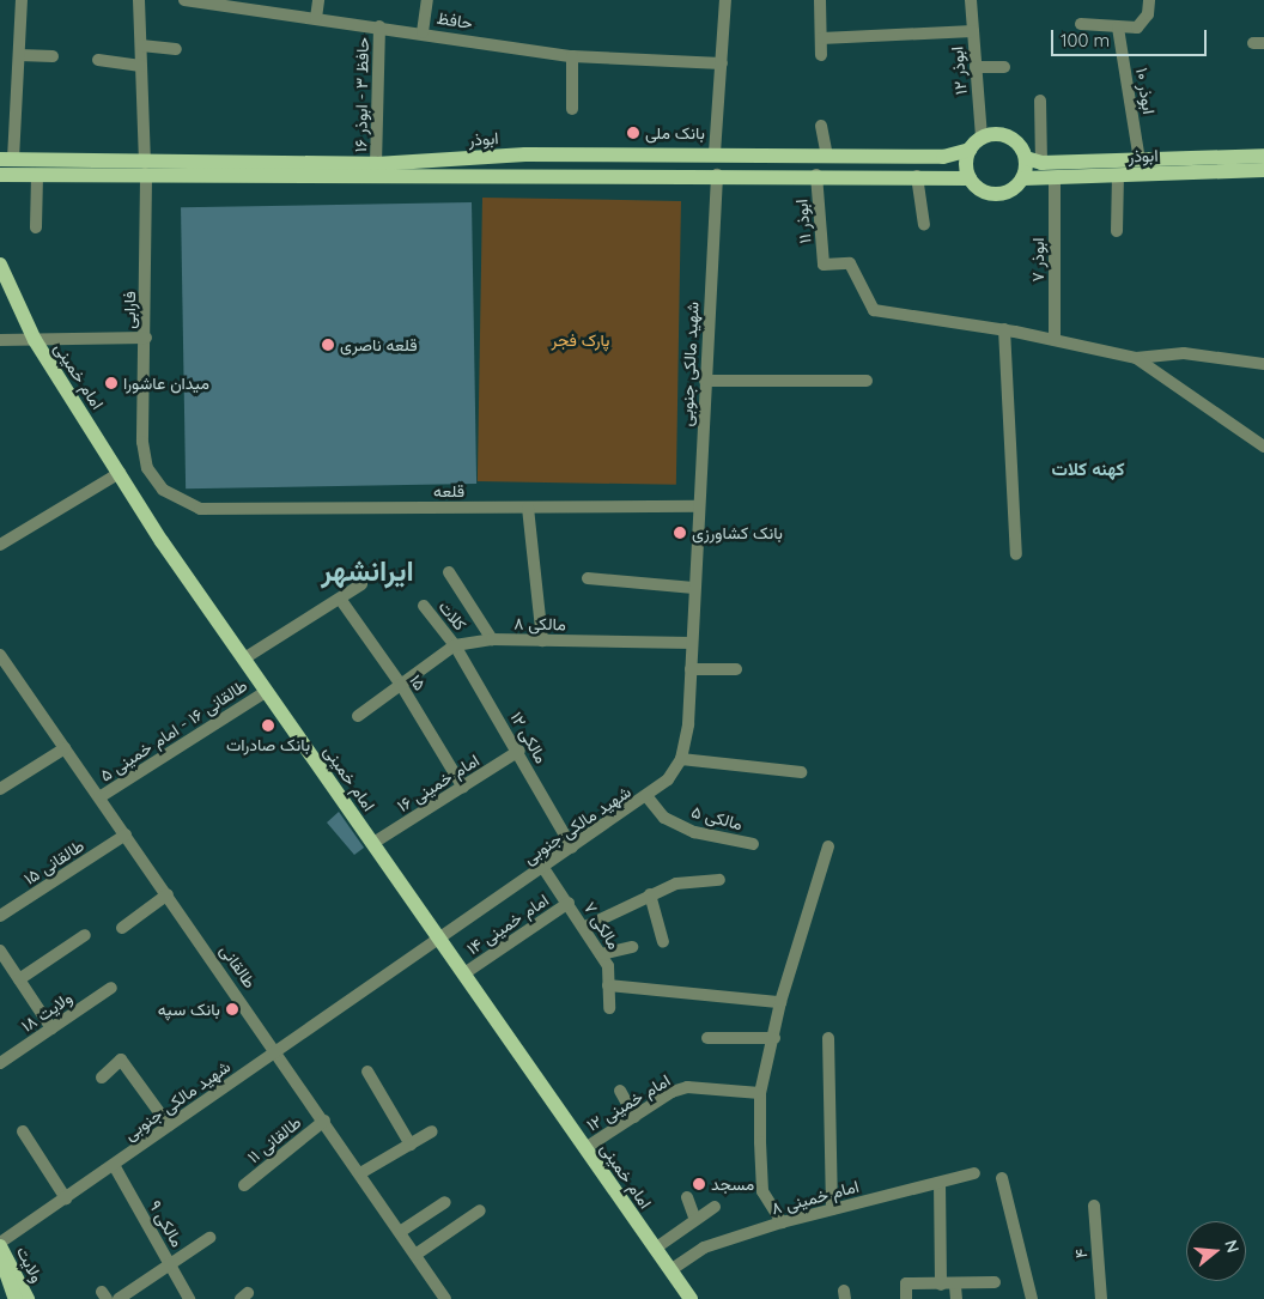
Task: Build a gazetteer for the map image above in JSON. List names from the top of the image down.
{
  "streets": {
    "main road": ["ابوذر", "امام خمینی", "ولایت"],
    "street": [
      "حافظ",
      "ابوذر ۱۲",
      "ابوذر ۱۰",
      "حافظ ۳ - ابوذر ۱۶",
      "ابوذر ۱۱",
      "ابوذر ۷",
      "فارابی",
      "شهید مالکی جنوبی",
      "قلعه",
      "کلات",
      "مالکی ۸",
      "۱۵",
      "طالقانی ۱۶ - امام خمینی ۵",
      "مالکی ۱۲",
      "امام خمینی ۱۶",
      "مالکی ۵",
      "طالقانی ۱۵",
      "امام خمینی ۱۴",
      "مالکی ۷",
      "طالقانی",
      "ولایت ۱۸",
      "امام خمینی ۱۲",
      "طالقانی ۱۱",
      "امام خمینی ۸",
      "مالکی ۹",
      "۴"
    ]
  },
  "crossings": [
    ["حافظ", "حافظ ۳ - ابوذر ۱۶"],
    ["ابوذر ۱۲", "ابوذر"],
    ["ابوذر ۱۰", "ابوذر"],
    ["حافظ ۳ - ابوذر ۱۶", "ابوذر"],
    ["ابوذر", "ابوذر ۷"],
    ["فارابی", "قلعه"],
    ["شهید مالکی جنوبی", "امام خمینی"],
    ["شهید مالکی جنوبی", "قلعه"],
    ["شهید مالکی جنوبی", "مالکی ۸"],
    ["شهید مالکی جنوبی", "مالکی ۱۲"],
    ["شهید مالکی جنوبی", "مالکی ۵"],
    ["شهید مالکی جنوبی", "مالکی ۷"],
    ["شهید مالکی جنوبی", "طالقانی"],
    ["شهید مالکی جنوبی", "مالکی ۹"],
    ["شهید مالکی جنوبی", "ولایت"],
    ["امام خمینی", "طالقانی ۱۶ - امام خمینی ۵"],
    ["امام خمینی", "امام خمینی ۱۶"],
    ["امام خمینی", "امام خمینی ۱۴"],
    ["امام خمینی", "امام خمینی ۱۲"],
    ["امام خمینی", "امام خمینی ۸"],
    ["کلات", "مالکی ۸"],
    ["کلات", "مالکی ۱۲"],
    ["مالکی ۸", "۱۵"],
    ["مالکی ۸", "مالکی ۱۲"],
    ["۱۵", "امام خمینی ۱۶"],
    ["طالقانی ۱۶ - امام خمینی ۵", "طالقانی"],
    ["مالکی ۱۲", "امام خمینی ۱۶"],
    ["طالقانی ۱۵", "طالقانی"],
    ["امام خمینی ۱۴", "مالکی ۷"],
    ["طالقانی", "طالقانی ۱۱"]
  ],
  "districts": ["کهنه کلات", "ایرانشهر"],
  "parks": ["پارک فجر"],
  "places": [
    "بانک ملی",
    "قلعه ناصری",
    "میدان عاشورا",
    "بانک کشاورزی",
    "بانک صادرات",
    "بانک سپه",
    "مسجد"
  ],
  "scale_bar": "100 m",
  "north": "right"
}
